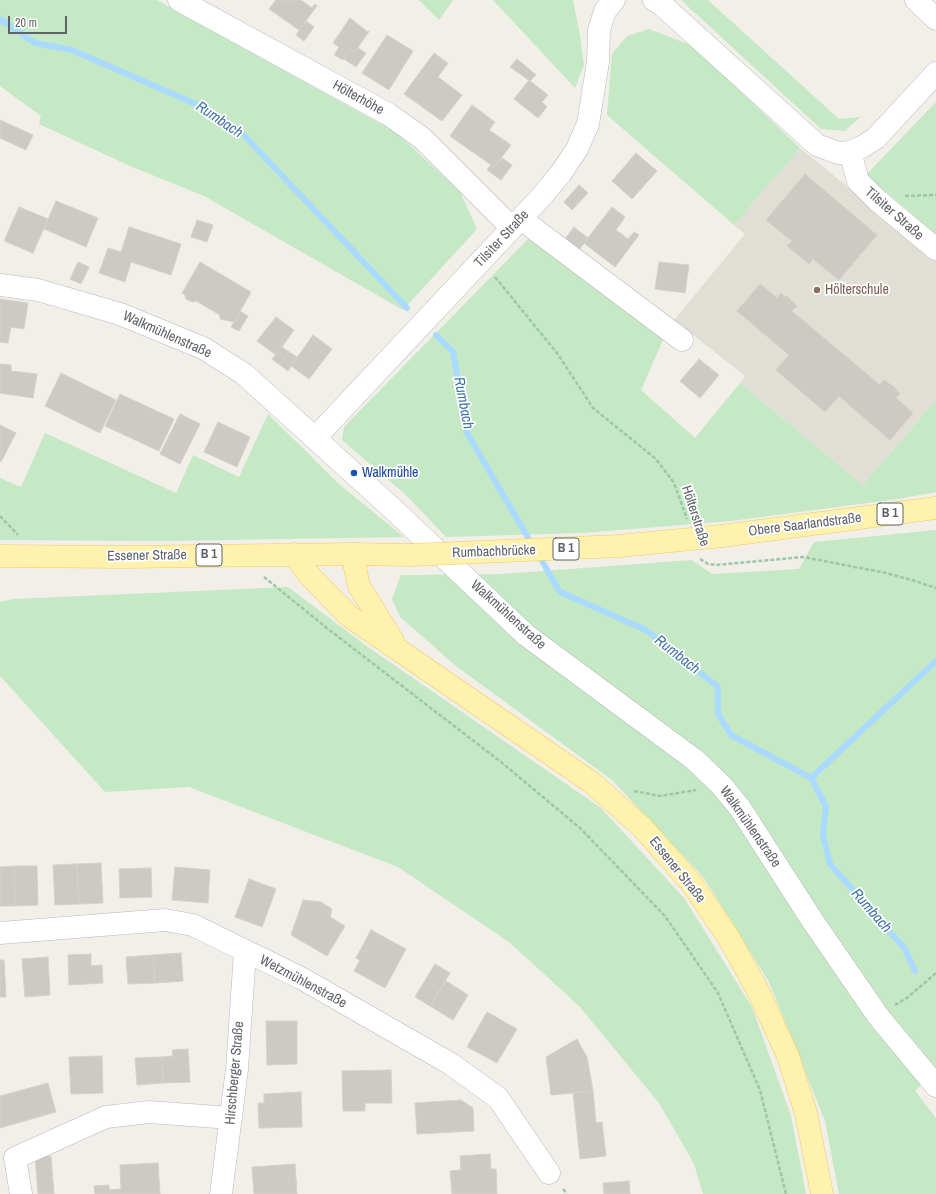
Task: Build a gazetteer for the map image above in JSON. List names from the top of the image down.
{
  "streets": {
    "main road": [
      "B 1",
      "Obere Saarlandstraße",
      "Rumbachbrücke",
      "Essener Straße"
    ],
    "street": [
      "Hölterhöhe",
      "Tilsiter Straße",
      "Walkmühlenstraße",
      "Wetzmühlenstraße",
      "Hirschberger Straße"
    ],
    "path": ["Hölterstraße"]
  },
  "crossings": [
    ["Hölterhöhe", "Tilsiter Straße"],
    ["Tilsiter Straße", "Walkmühlenstraße"],
    ["Tilsiter Straße", "Hölterstraße"],
    ["Obere Saarlandstraße", "Rumbachbrücke"],
    ["Rumbachbrücke", "Essener Straße"],
    ["Wetzmühlenstraße", "Hirschberger Straße"]
  ],
  "water": ["Rumbach"],
  "places": ["Hölterschule", "Walkmühle"],
  "scale_bar": "20 m"
}
